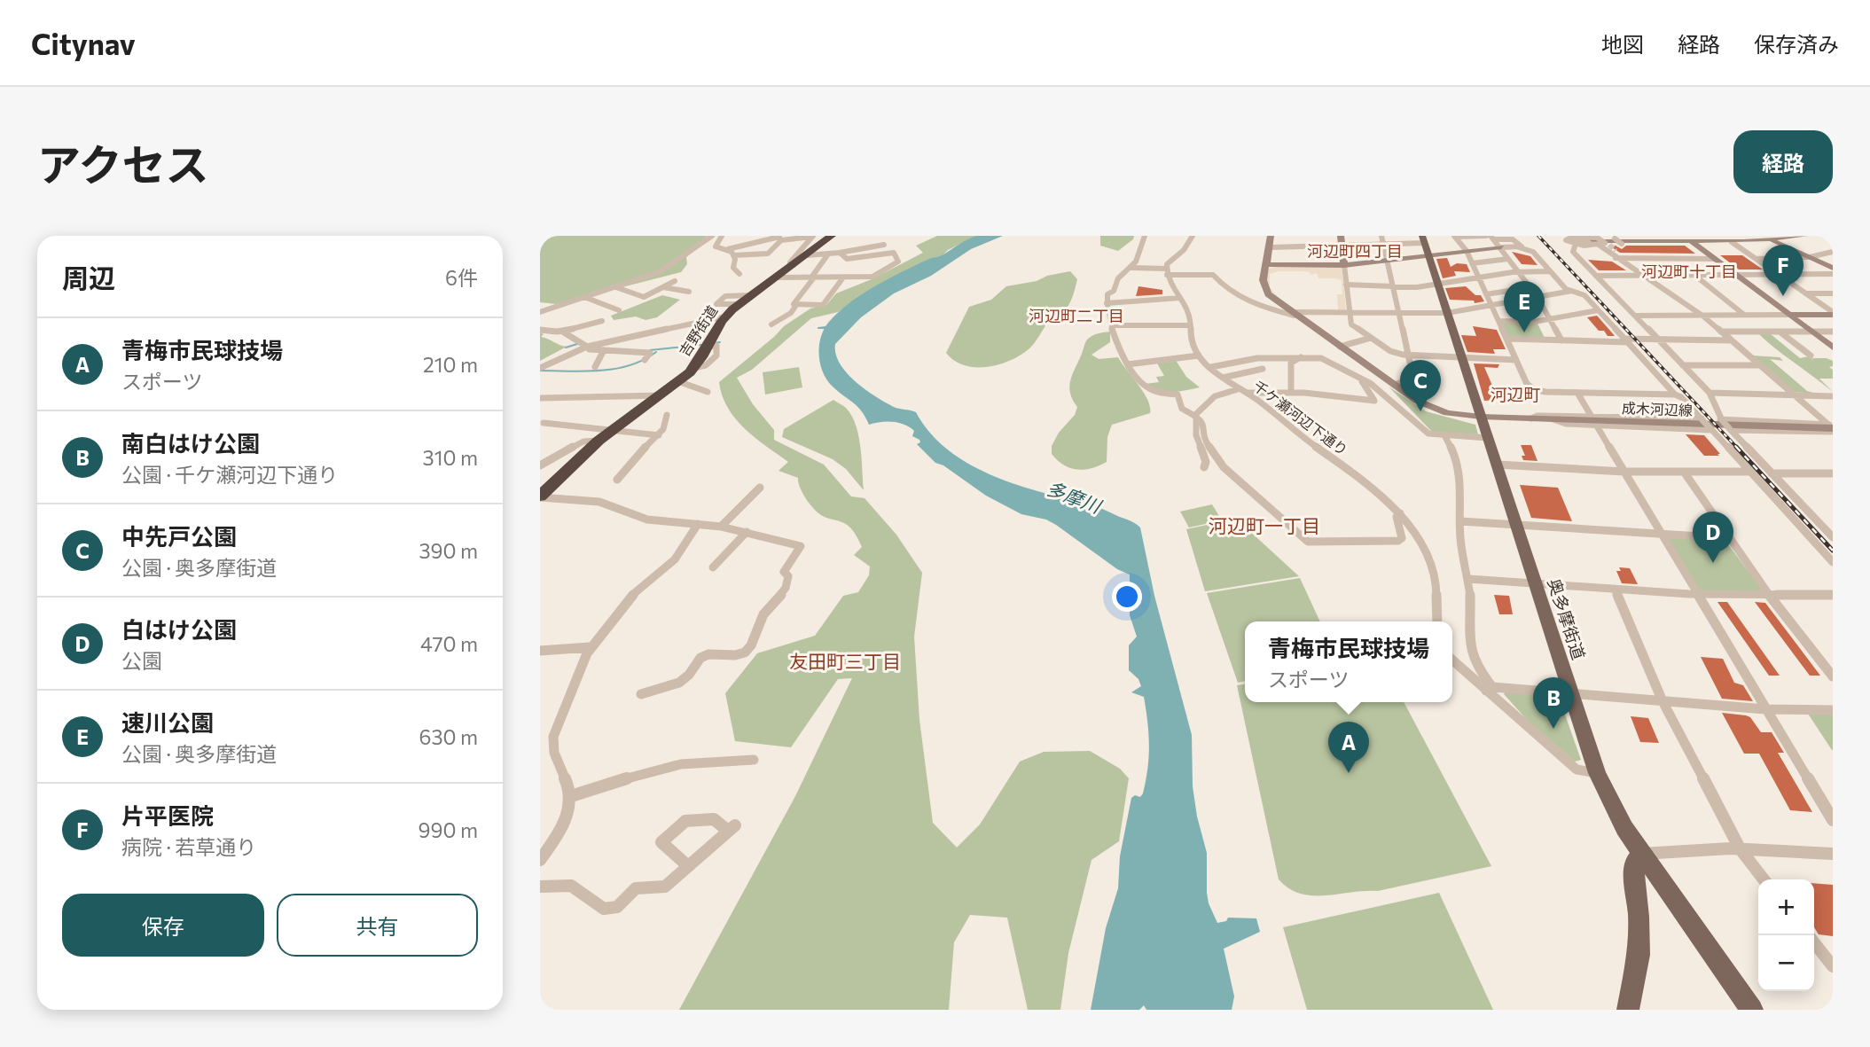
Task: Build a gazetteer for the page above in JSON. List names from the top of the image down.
{
  "streets": {
    "highway": ["吉野街道"],
    "main road": ["奥多摩街道"],
    "street": ["成木河辺線", "千ケ瀬河辺下通り"]
  },
  "crossings": [
    ["成木河辺線", "奥多摩街道"]
  ],
  "districts": [
    "河辺町四丁目",
    "河辺町十丁目",
    "河辺町二丁目",
    "河辺町",
    "河辺町一丁目",
    "友田町三丁目"
  ],
  "water": ["多摩川"],
  "page": {
    "header": "Citynav",
    "nav": ["地図", "経路", "保存済み"],
    "title": "アクセス",
    "buttons": [
      "経路",
      ["保存", "共有"]
    ],
    "heading": ["周辺", "6件"],
    "pins": [
      "F",
      "E",
      "C",
      "D",
      "B",
      "A"
    ],
    "list": [
      {
        "mark": "A",
        "name": "青梅市民球技場",
        "note": "スポーツ",
        "value": "210 m"
      },
      {
        "mark": "B",
        "name": "南白はけ公園",
        "note": "公園 · 千ケ瀬河辺下通り",
        "value": "310 m"
      },
      {
        "mark": "C",
        "name": "中先戸公園",
        "note": "公園 · 奥多摩街道",
        "value": "390 m"
      },
      {
        "mark": "D",
        "name": "白はけ公園",
        "note": "公園",
        "value": "470 m"
      },
      {
        "mark": "E",
        "name": "速川公園",
        "note": "公園 · 奥多摩街道",
        "value": "630 m"
      },
      {
        "mark": "F",
        "name": "片平医院",
        "note": "病院 · 若草通り",
        "value": "990 m"
      }
    ],
    "popup": ["青梅市民球技場", "スポーツ"],
    "map_buttons": ["+", "−"]
  }
}
